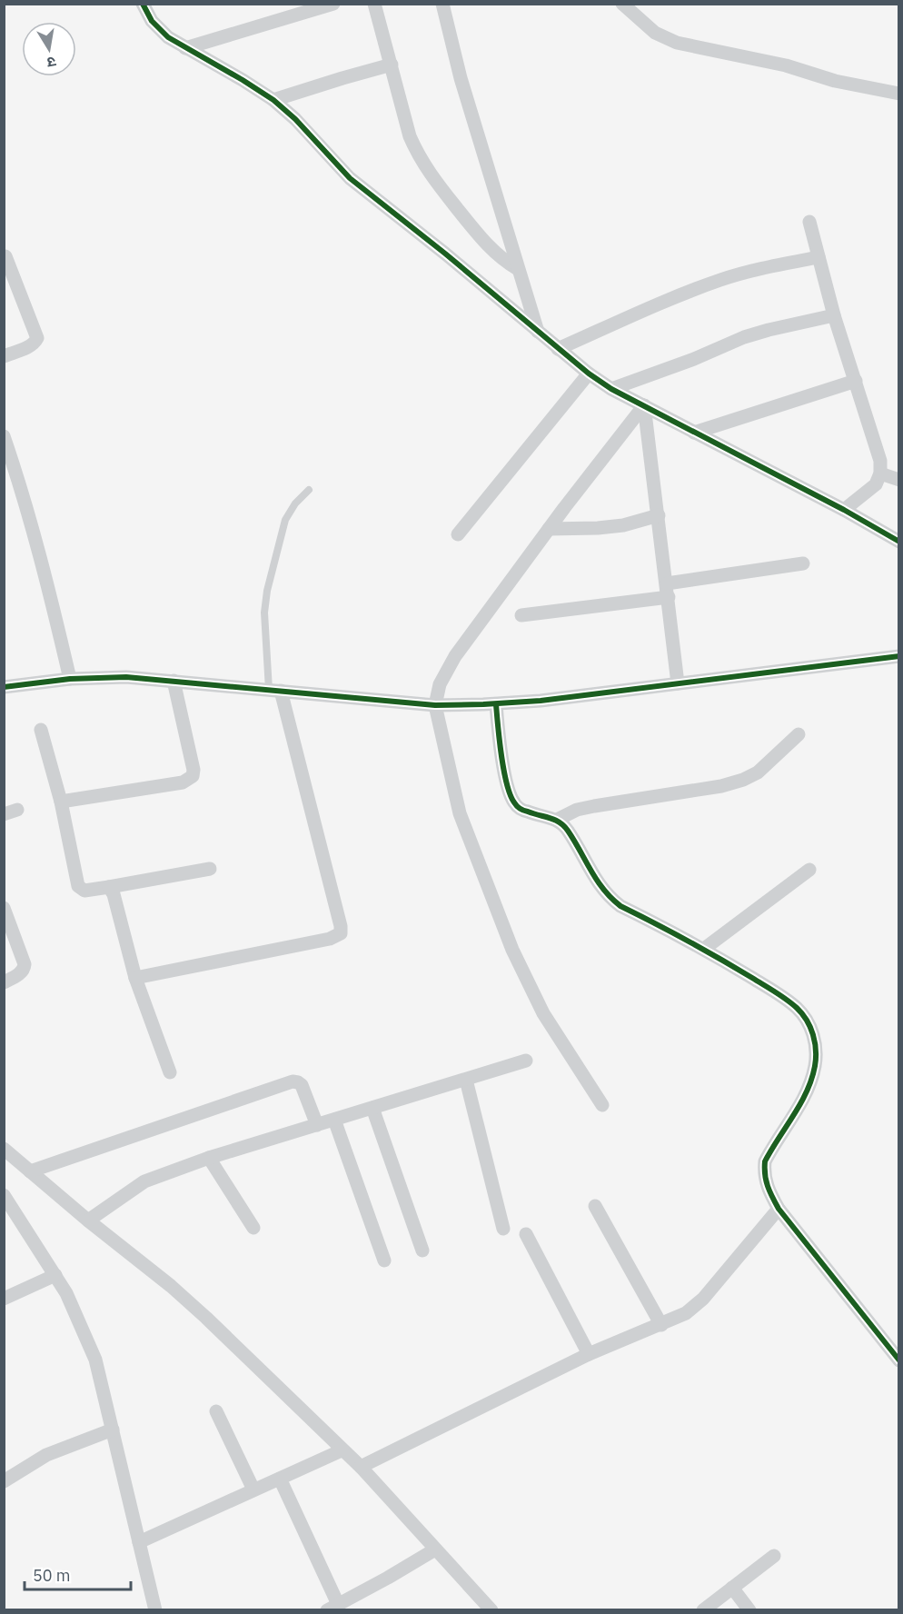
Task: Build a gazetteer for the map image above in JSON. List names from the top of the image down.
{
  "scale_bar": "50 m",
  "north": "bottom"
}
